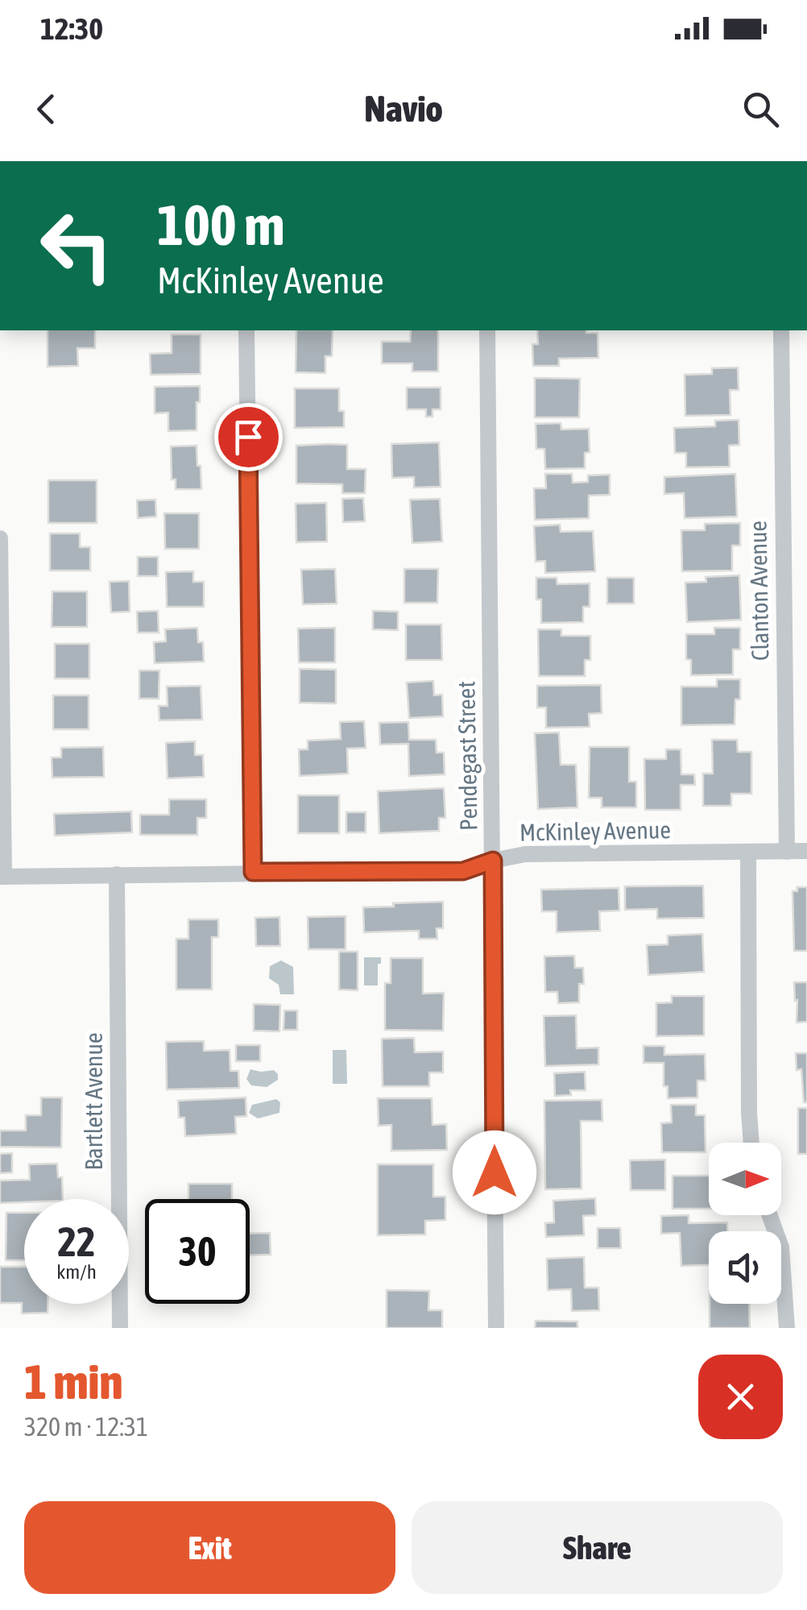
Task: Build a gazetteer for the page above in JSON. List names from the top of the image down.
{
  "streets": {
    "street": [
      "Clanton Avenue",
      "Pendegast Street",
      "McKinley Avenue",
      "Bartlett Avenue"
    ]
  },
  "crossings": [
    ["Clanton Avenue", "McKinley Avenue"],
    ["Pendegast Street", "McKinley Avenue"],
    ["McKinley Avenue", "Bartlett Avenue"]
  ],
  "north": "right",
  "page": {
    "status": "12:30",
    "header": "Navio",
    "turn": ["100 m", "McKinley Avenue"],
    "speed": "22 km/h",
    "limit": "30",
    "heading": ["1 min", "320 m · 12:31"],
    "buttons": ["Exit", "Share"]
  }
}
